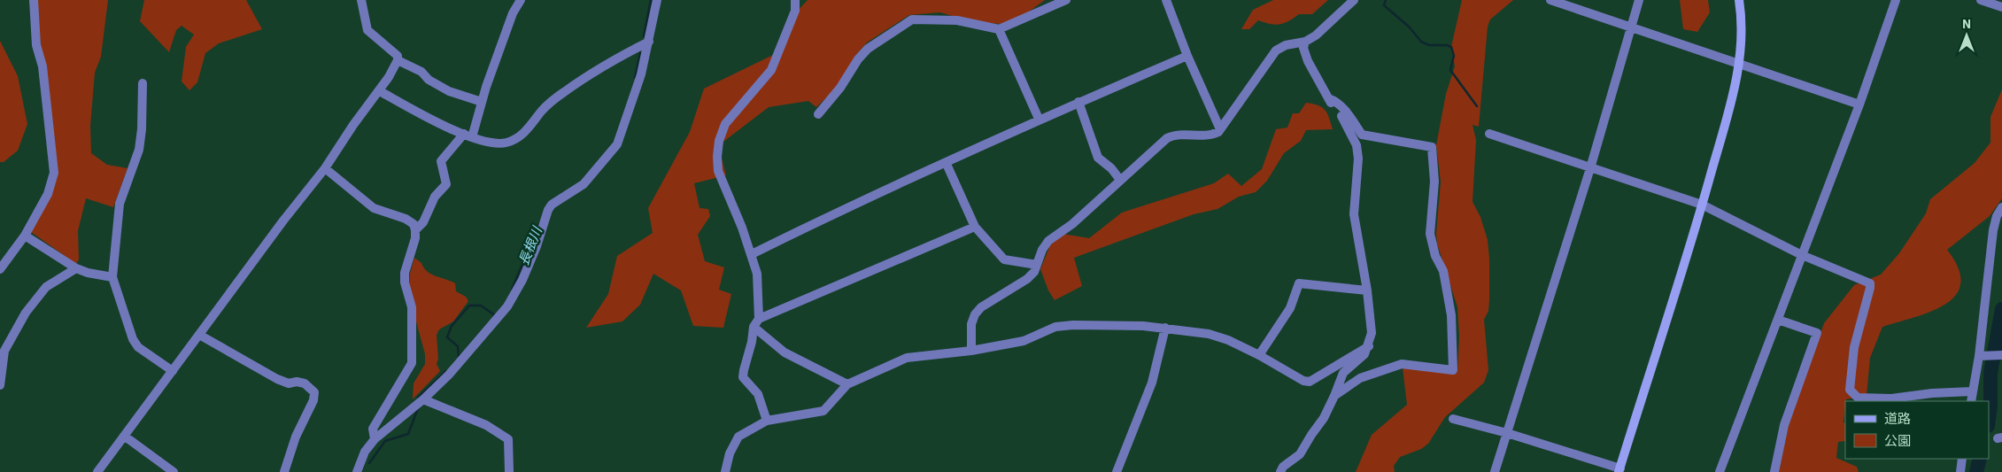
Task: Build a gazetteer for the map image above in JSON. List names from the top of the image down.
{
  "water": ["長根川"],
  "legend": ["道路", "公園"],
  "north": "top"
}
